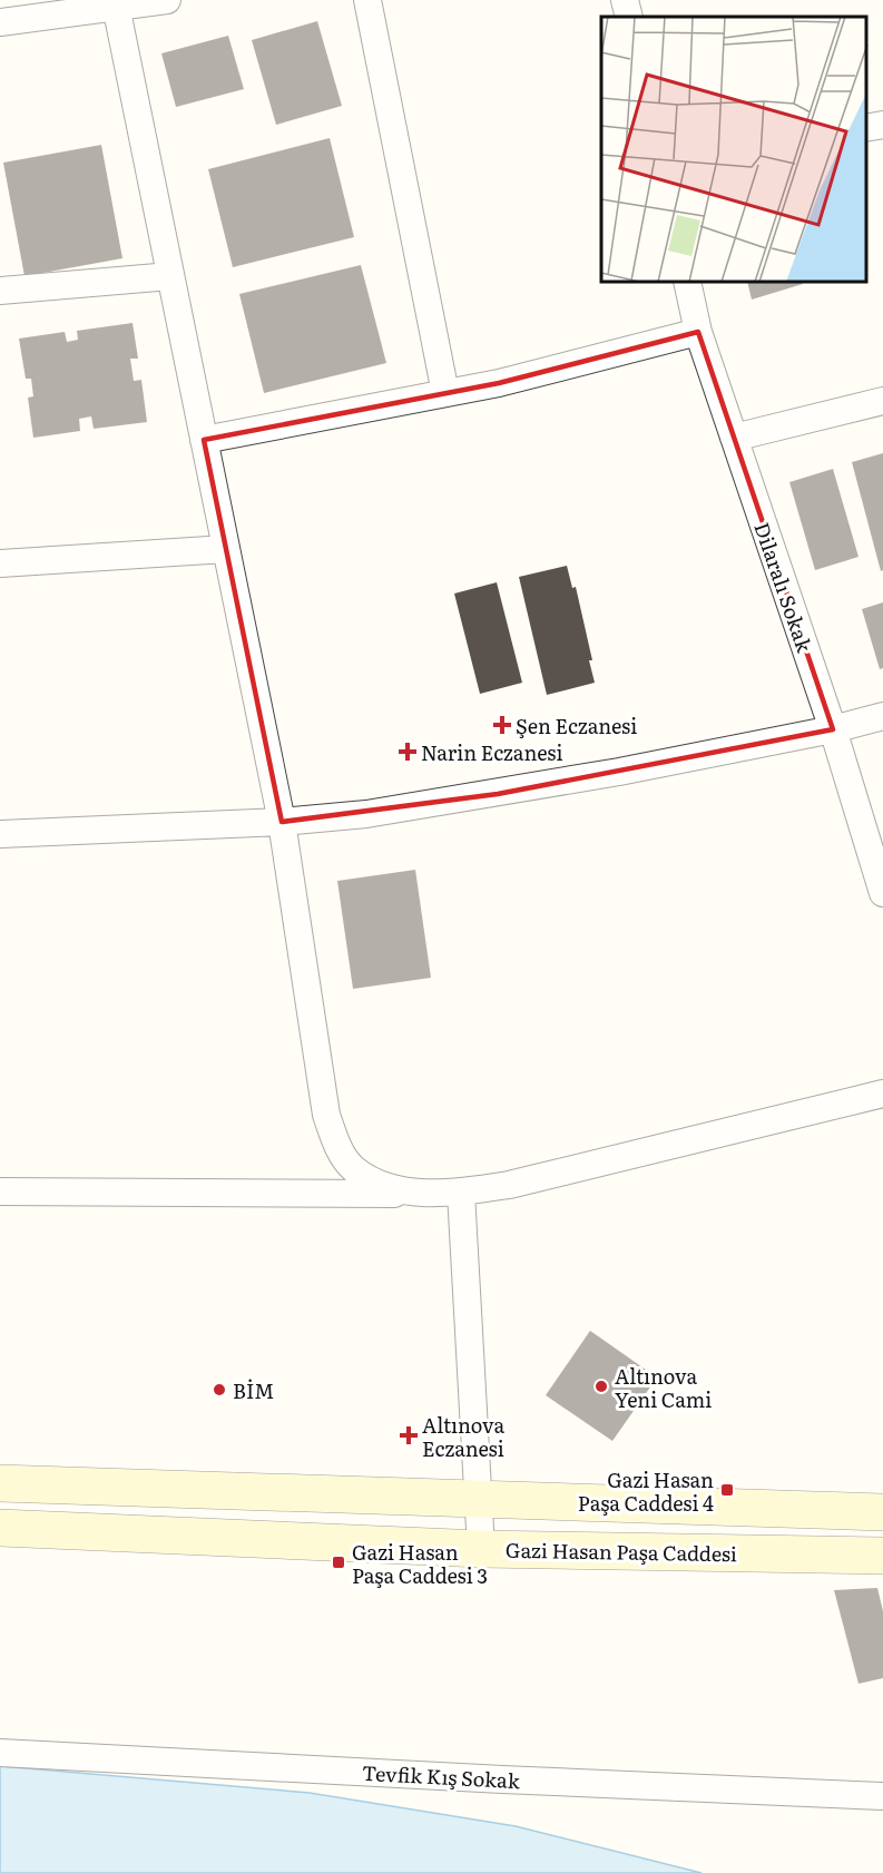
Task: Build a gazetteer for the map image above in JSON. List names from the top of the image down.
{
  "streets": {
    "main road": ["Gazi Hasan Paşa Caddesi"],
    "street": ["Dilaralı Sokak", "Tevfik Kış Sokak"]
  },
  "places": {
    "health": ["Şen Eczanesi", "Narin Eczanesi", "Altınova Eczanesi"],
    "other": ["Altınova Yeni Cami", "BİM"],
    "transit": ["Gazi Hasan Paşa Caddesi 4", "Gazi Hasan Paşa Caddesi 3"]
  }
}
